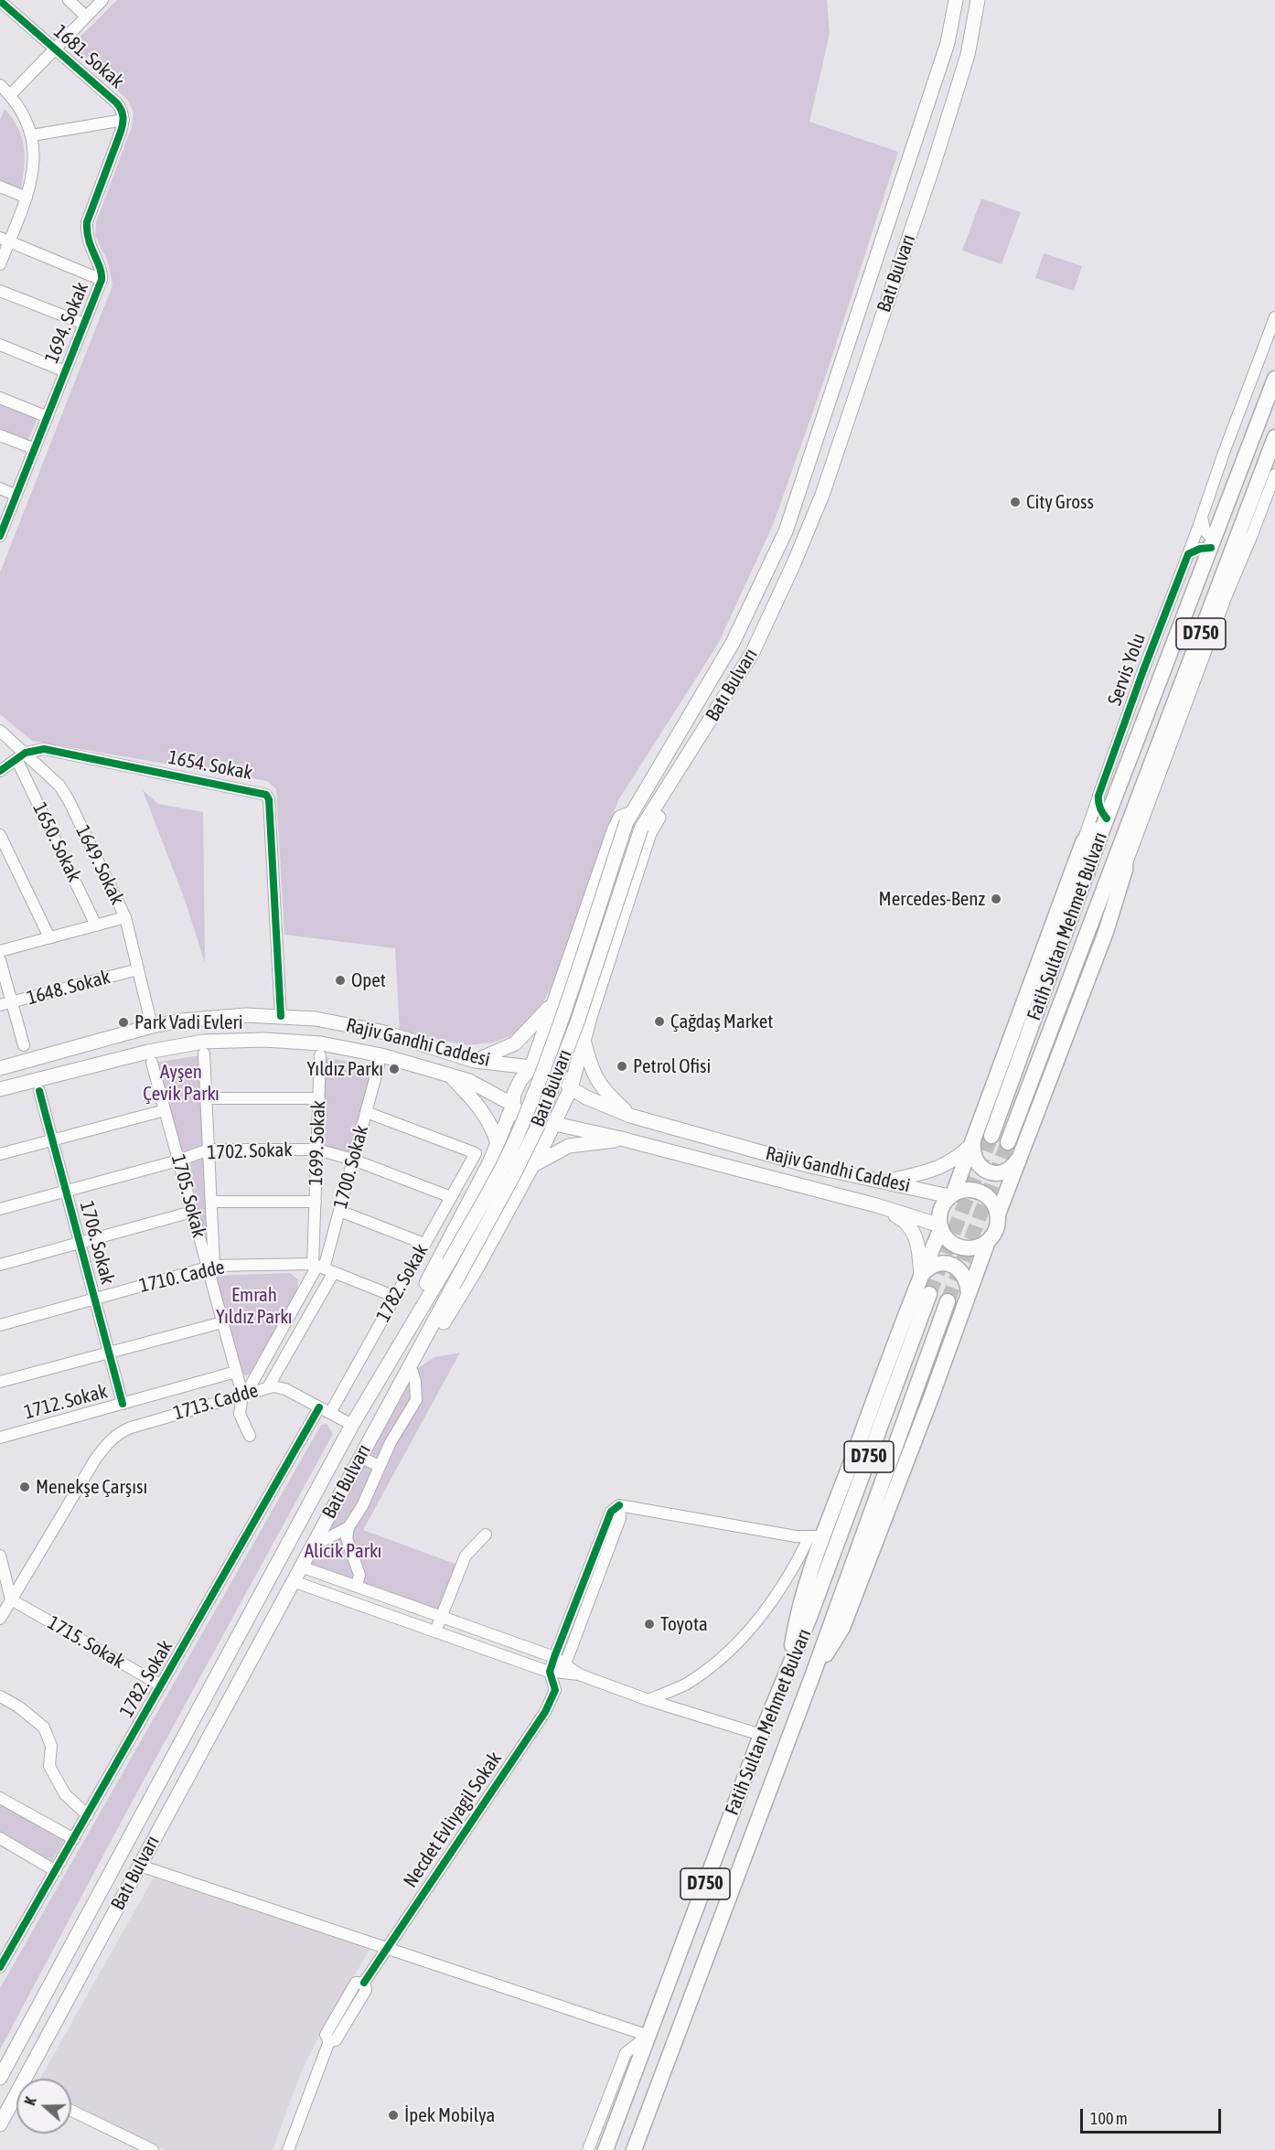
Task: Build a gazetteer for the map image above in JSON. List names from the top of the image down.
{
  "streets": {
    "highway": ["D750", "Fatih Sultan Mehmet Bulvarı"],
    "main road": ["Batı Bulvarı", "Rajiv Gandhi Caddesi"],
    "street": [
      "1681. Sokak",
      "1694. Sokak",
      "Servis Yolu",
      "1654. Sokak",
      "1650. Sokak",
      "1649. Sokak",
      "1648. Sokak",
      "1699. Sokak",
      "1702. Sokak",
      "1700. Sokak",
      "1705. Sokak",
      "1706. Sokak",
      "1710. Cadde",
      "1782. Sokak",
      "1712. Sokak",
      "1713. Cadde",
      "1715. Sokak",
      "Necdet Evliyagil Sokak"
    ]
  },
  "crossings": [
    ["1681. Sokak", "1694. Sokak"],
    ["Batı Bulvarı", "Rajiv Gandhi Caddesi"],
    ["Batı Bulvarı", "1713. Cadde"],
    ["1654. Sokak", "1650. Sokak"],
    ["1654. Sokak", "1649. Sokak"],
    ["1654. Sokak", "Rajiv Gandhi Caddesi"],
    ["1650. Sokak", "1649. Sokak"],
    ["1649. Sokak", "1648. Sokak"],
    ["1649. Sokak", "Rajiv Gandhi Caddesi"],
    ["1699. Sokak", "1702. Sokak"],
    ["1699. Sokak", "1700. Sokak"],
    ["1699. Sokak", "1710. Cadde"],
    ["1702. Sokak", "1700. Sokak"],
    ["1702. Sokak", "1705. Sokak"],
    ["1702. Sokak", "1706. Sokak"],
    ["1702. Sokak", "1782. Sokak"],
    ["1700. Sokak", "1710. Cadde"],
    ["1700. Sokak", "1782. Sokak"],
    ["1705. Sokak", "1710. Cadde"],
    ["1705. Sokak", "1712. Sokak"],
    ["1705. Sokak", "1713. Cadde"],
    ["1706. Sokak", "1710. Cadde"],
    ["1706. Sokak", "1712. Sokak"],
    ["1710. Cadde", "1782. Sokak"],
    ["1782. Sokak", "1713. Cadde"],
    ["1782. Sokak", "1715. Sokak"],
    ["1713. Cadde", "1715. Sokak"]
  ],
  "parks": ["Ayşen Çevik Parkı", "Emrah Yıldız Parkı", "Alicik Parkı"],
  "places": [
    "City Gross",
    "Mercedes-Benz",
    "Opet",
    "Çağdaş Market",
    "Park Vadi Evleri",
    "Petrol Ofisi",
    "Yıldız Parkı",
    "Menekşe Çarşısı",
    "Toyota",
    "İpek Mobilya"
  ],
  "scale_bar": "100 m",
  "north": "left"
}
